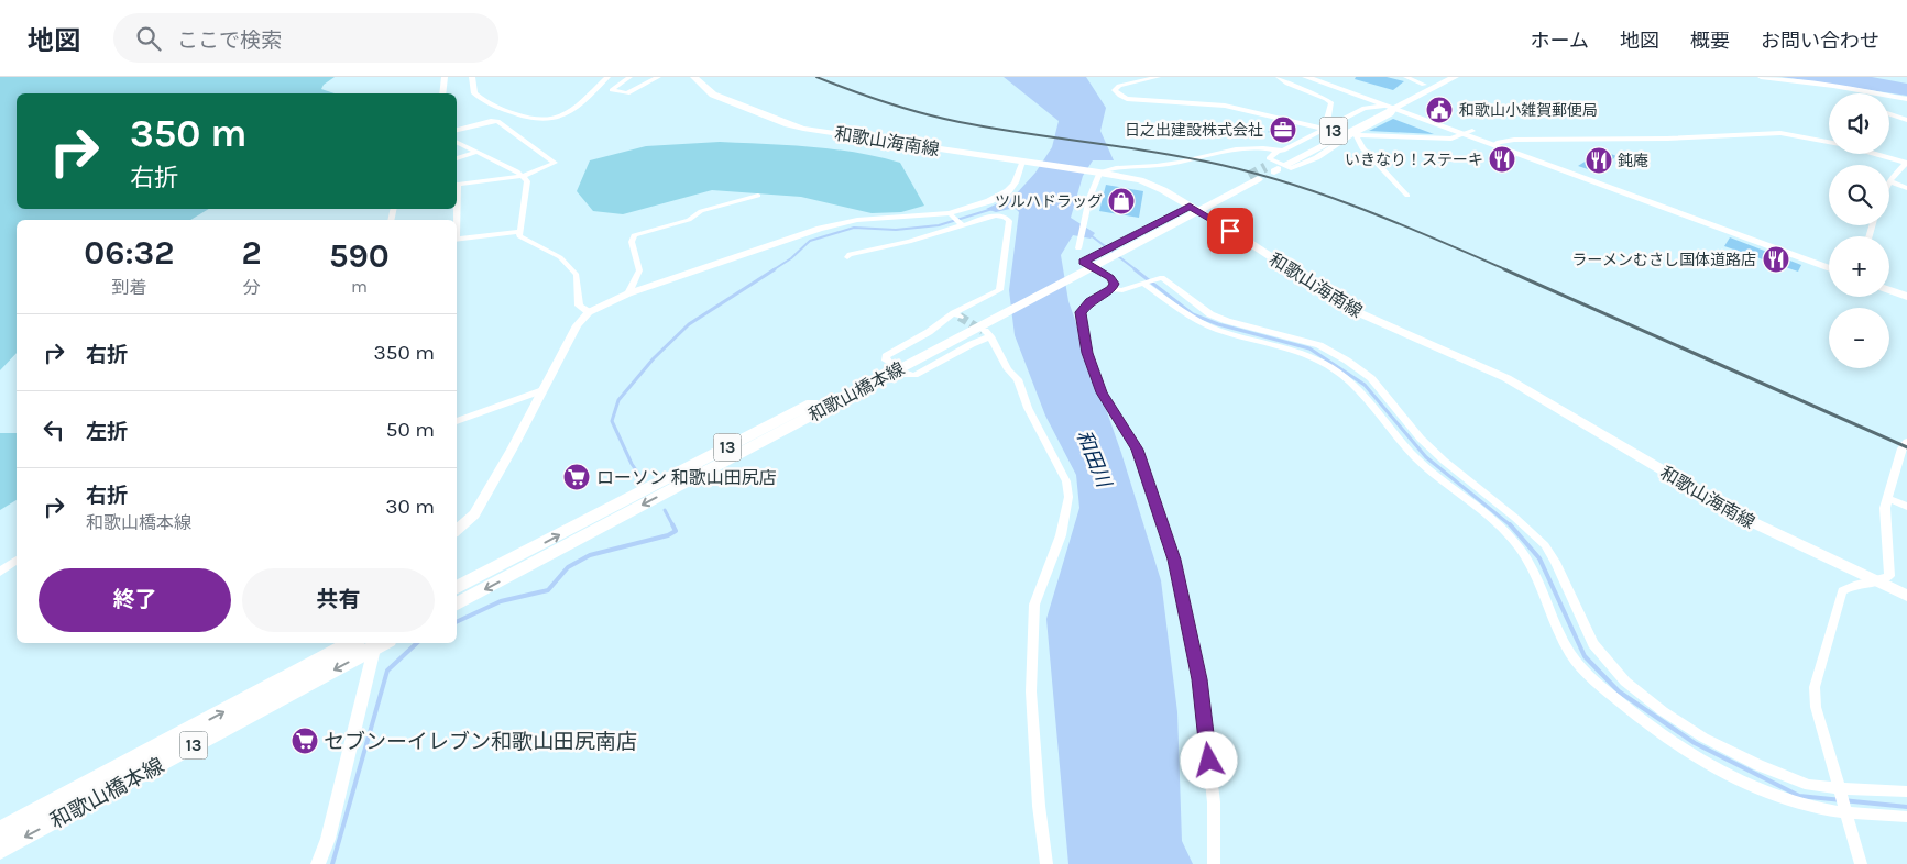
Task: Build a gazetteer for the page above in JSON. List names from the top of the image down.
{
  "streets": {
    "main road": ["13", "和歌山海南線", "和歌山橋本線"]
  },
  "crossings": [
    ["和歌山海南線", "和歌山橋本線"]
  ],
  "water": ["和田川"],
  "places": {
    "public building": ["和歌山小雑賀郵便局"],
    "office": ["日之出建設株式会社"],
    "restaurant": ["いきなり！ステーキ", "鈍庵", "ラーメンむさし国体道路店"],
    "shop": ["ツルハドラッグ"],
    "supermarket": ["ローソン 和歌山田尻店", "セブンーイレブン和歌山田尻南店"]
  },
  "page": {
    "header": "地図",
    "search": "ここで検索",
    "nav": [
      "ホーム",
      "地図",
      "概要",
      "お問い合わせ"
    ],
    "map_buttons": ["+", "−"],
    "turn": ["350 m", "右折"],
    "eta": [
      "06:32",
      "到着",
      "2",
      "分",
      "590",
      "m"
    ],
    "list": [
      {
        "name": "右折",
        "value": "350 m"
      },
      {
        "name": "左折",
        "value": "50 m"
      },
      {
        "name": "右折",
        "note": "和歌山橋本線",
        "value": "30 m"
      }
    ],
    "buttons": ["終了", "共有"]
  }
}
